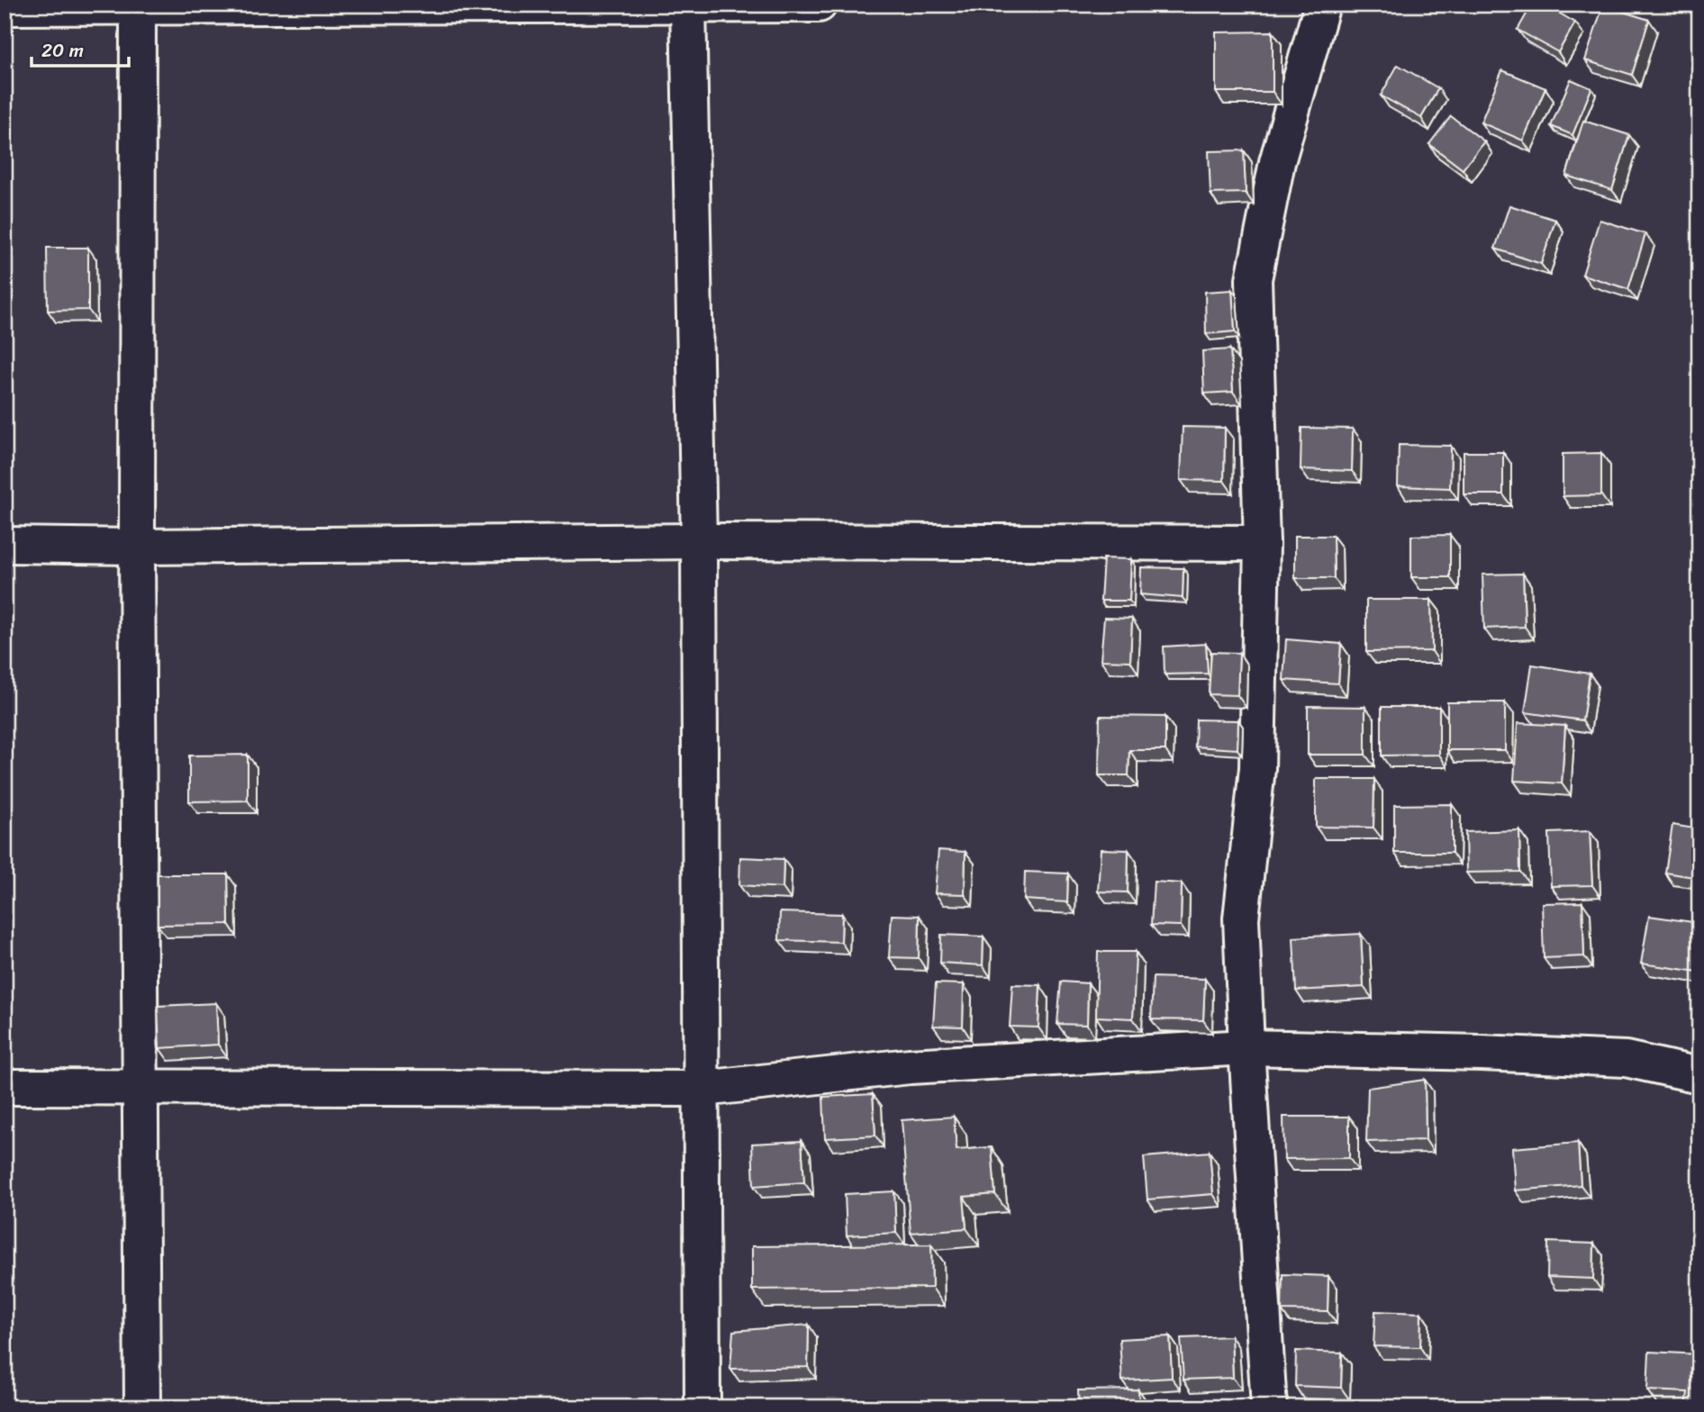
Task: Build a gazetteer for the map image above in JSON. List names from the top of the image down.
{
  "scale_bar": "20 m"
}
